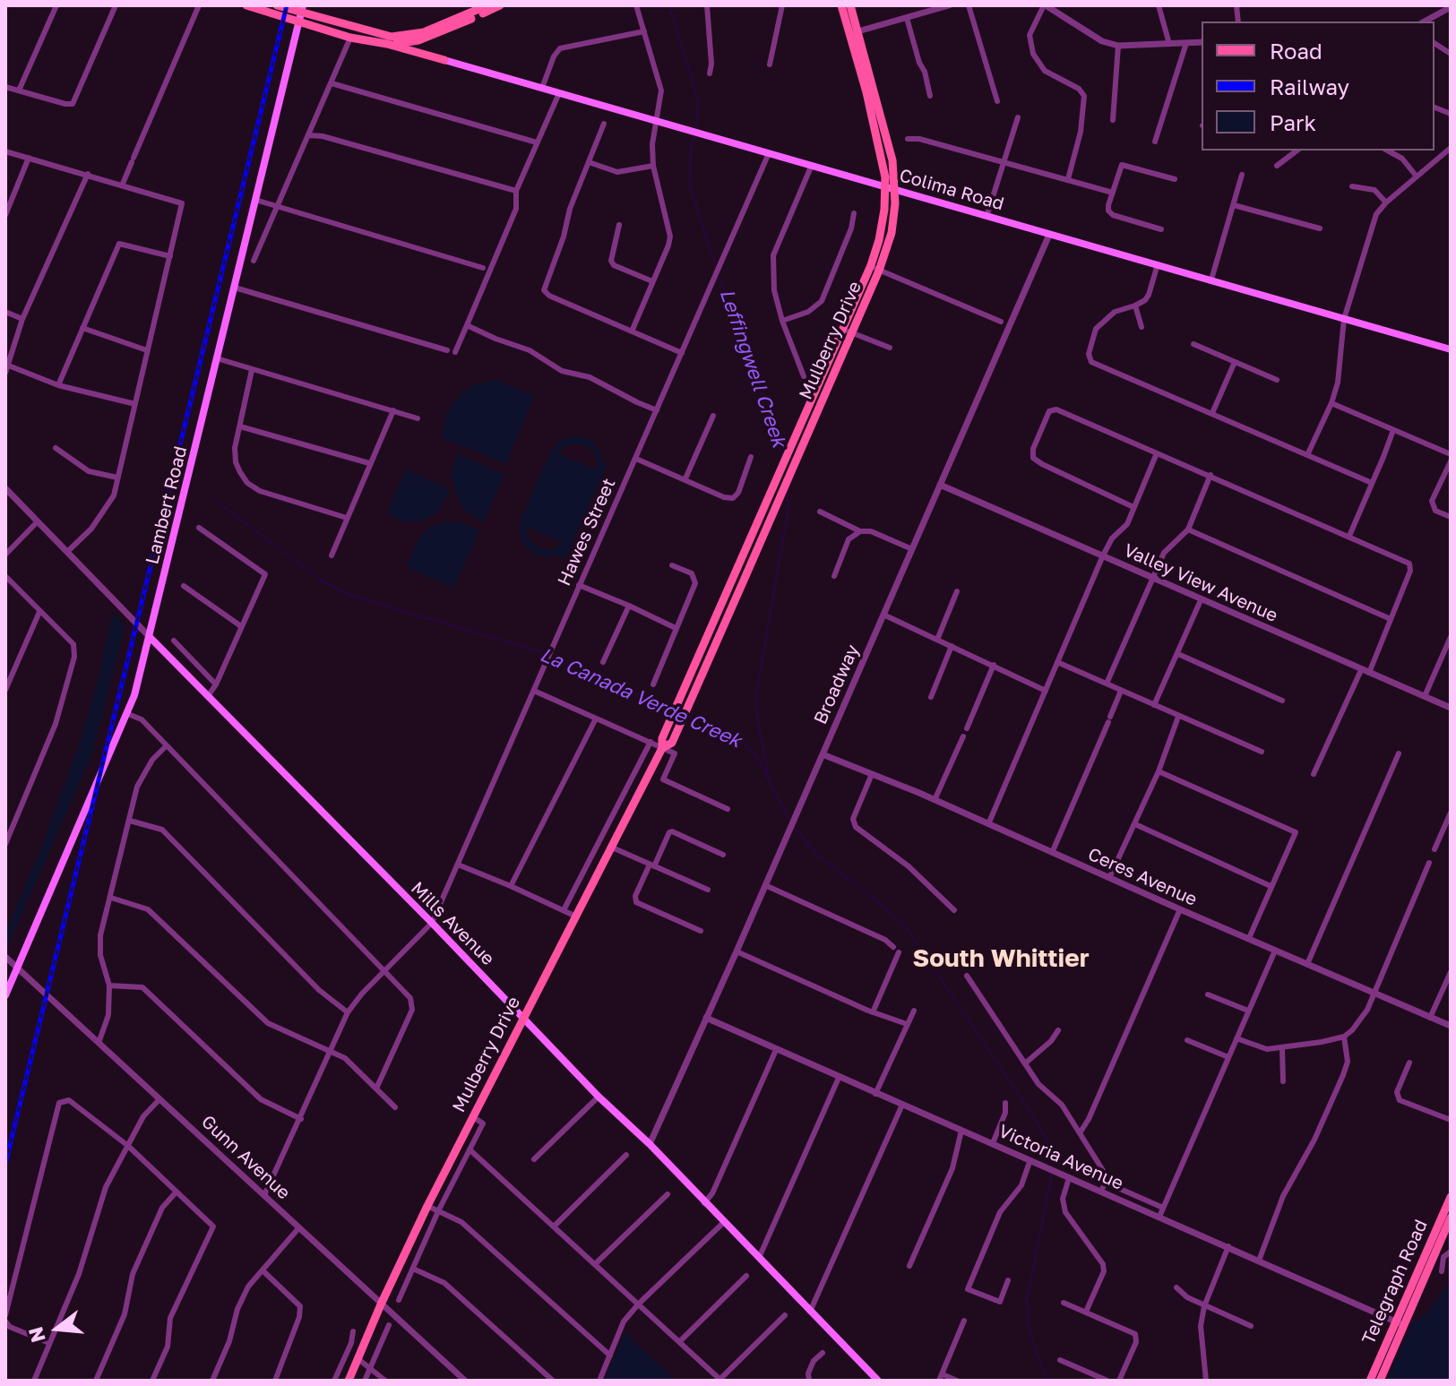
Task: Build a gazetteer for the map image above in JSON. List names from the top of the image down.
{
  "streets": {
    "main road": [
      "Colima Road",
      "Mulberry Drive",
      "Lambert Road",
      "Mills Avenue",
      "Telegraph Road"
    ],
    "street": [
      "Hawes Street",
      "Valley View Avenue",
      "Broadway",
      "Ceres Avenue",
      "Gunn Avenue",
      "Victoria Avenue"
    ]
  },
  "crossings": [
    ["Colima Road", "Mulberry Drive"],
    ["Colima Road", "Hawes Street"],
    ["Colima Road", "Broadway"],
    ["Mulberry Drive", "Mills Avenue"],
    ["Mulberry Drive", "Gunn Avenue"],
    ["Lambert Road", "Mills Avenue"],
    ["Lambert Road", "Gunn Avenue"],
    ["Hawes Street", "Mills Avenue"],
    ["Hawes Street", "Gunn Avenue"],
    ["Valley View Avenue", "Broadway"],
    ["Broadway", "Ceres Avenue"],
    ["Broadway", "Mills Avenue"],
    ["Broadway", "Victoria Avenue"],
    ["Victoria Avenue", "Telegraph Road"]
  ],
  "districts": ["South Whittier"],
  "water": ["Leffingwell Creek", "La Canada Verde Creek"],
  "legend": ["Road", "Railway", "Park"],
  "north": "left"
}
